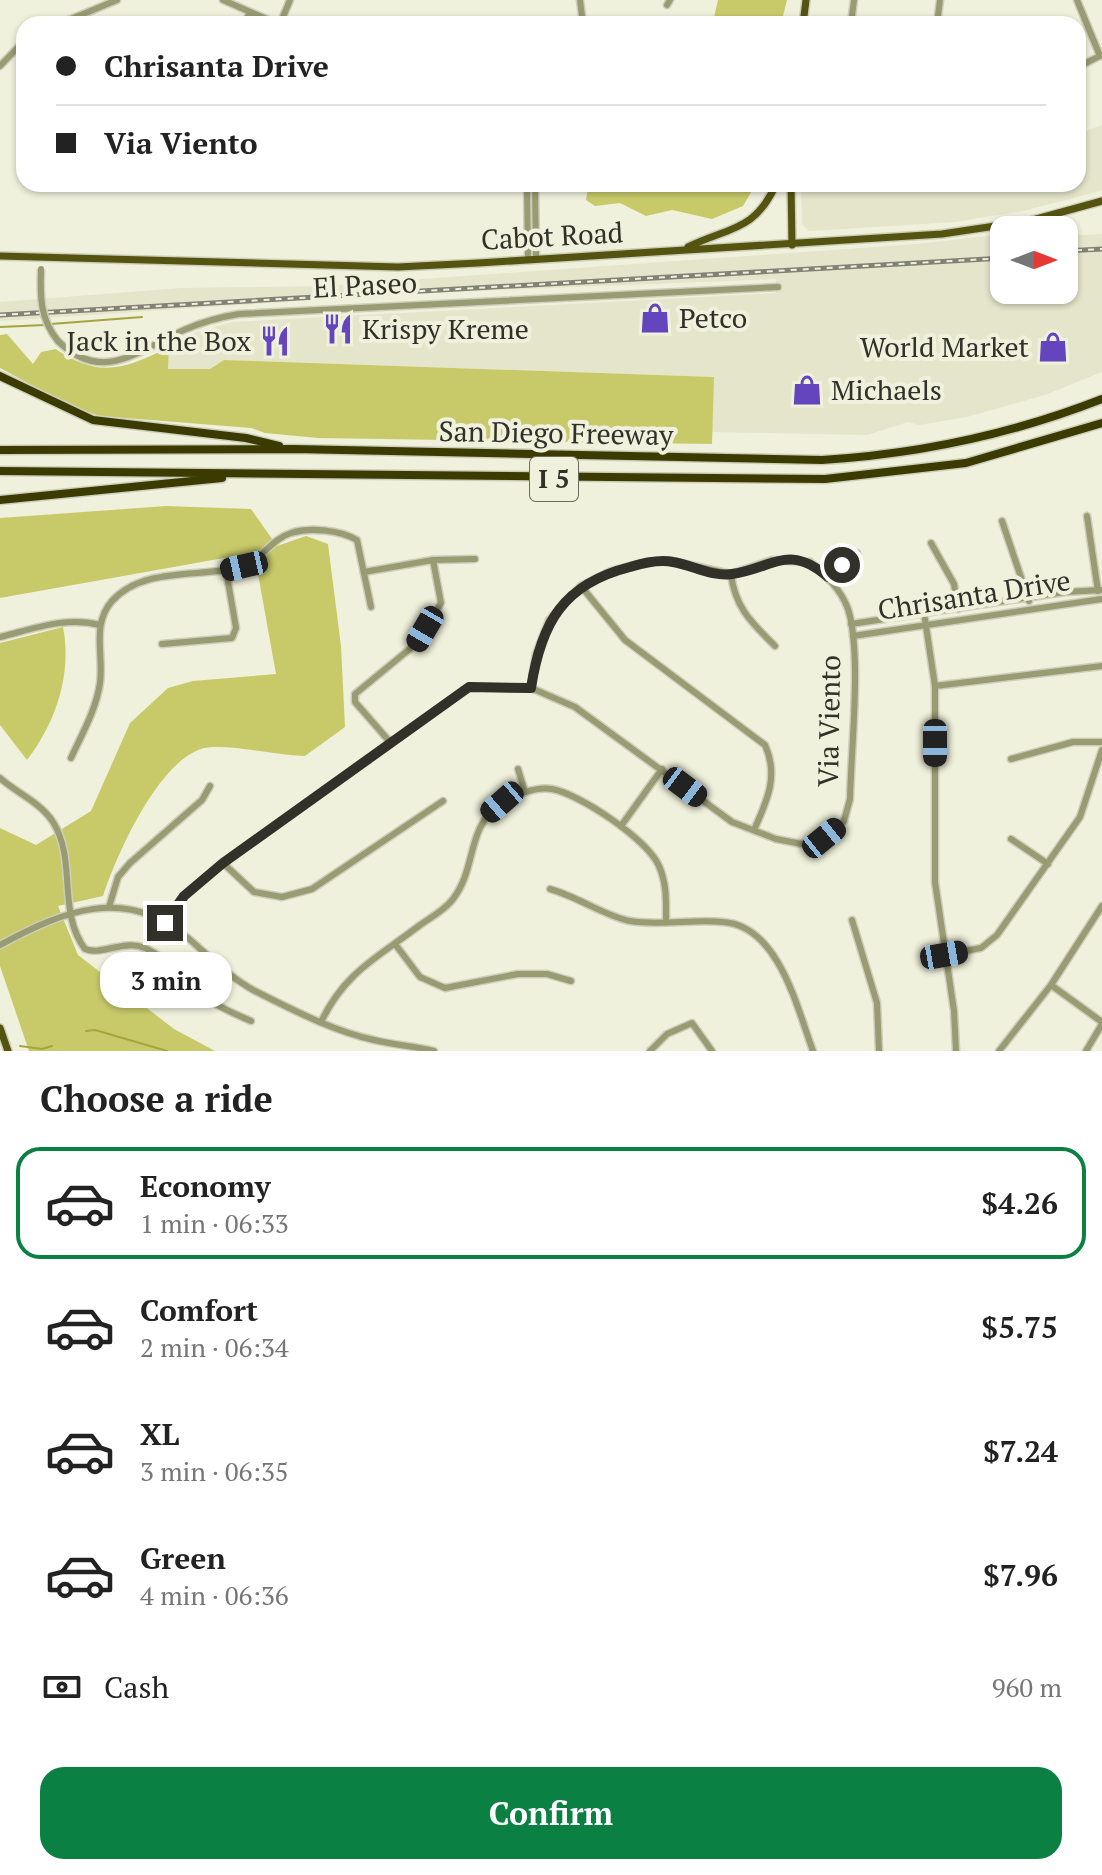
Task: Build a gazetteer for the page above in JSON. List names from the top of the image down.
{
  "streets": {
    "highway": ["San Diego Freeway", "I 5"],
    "main road": ["Cabot Road"],
    "street": ["El Paseo", "Chrisanta Drive", "Via Viento"]
  },
  "crossings": [
    ["Cabot Road", "El Paseo"],
    ["Chrisanta Drive", "Via Viento"]
  ],
  "places": {
    "shop": ["Petco", "World Market", "Michaels"],
    "restaurant": ["Krispy Kreme", "Jack in the Box"]
  },
  "north": "right",
  "page": {
    "banner": ["Chrisanta Drive", "Via Viento"],
    "bubble": "3 min",
    "heading": "Choose a ride",
    "list": [
      {
        "name": "Economy",
        "note": "1 min · 06:33",
        "value": "$4.26"
      },
      {
        "name": "Comfort",
        "note": "2 min · 06:34",
        "value": "$5.75"
      },
      {
        "name": "XL",
        "note": "3 min · 06:35",
        "value": "$7.24"
      },
      {
        "name": "Green",
        "note": "4 min · 06:36",
        "value": "$7.96"
      }
    ],
    "pay": ["Cash", "960 m"],
    "buttons": "Confirm"
  }
}
